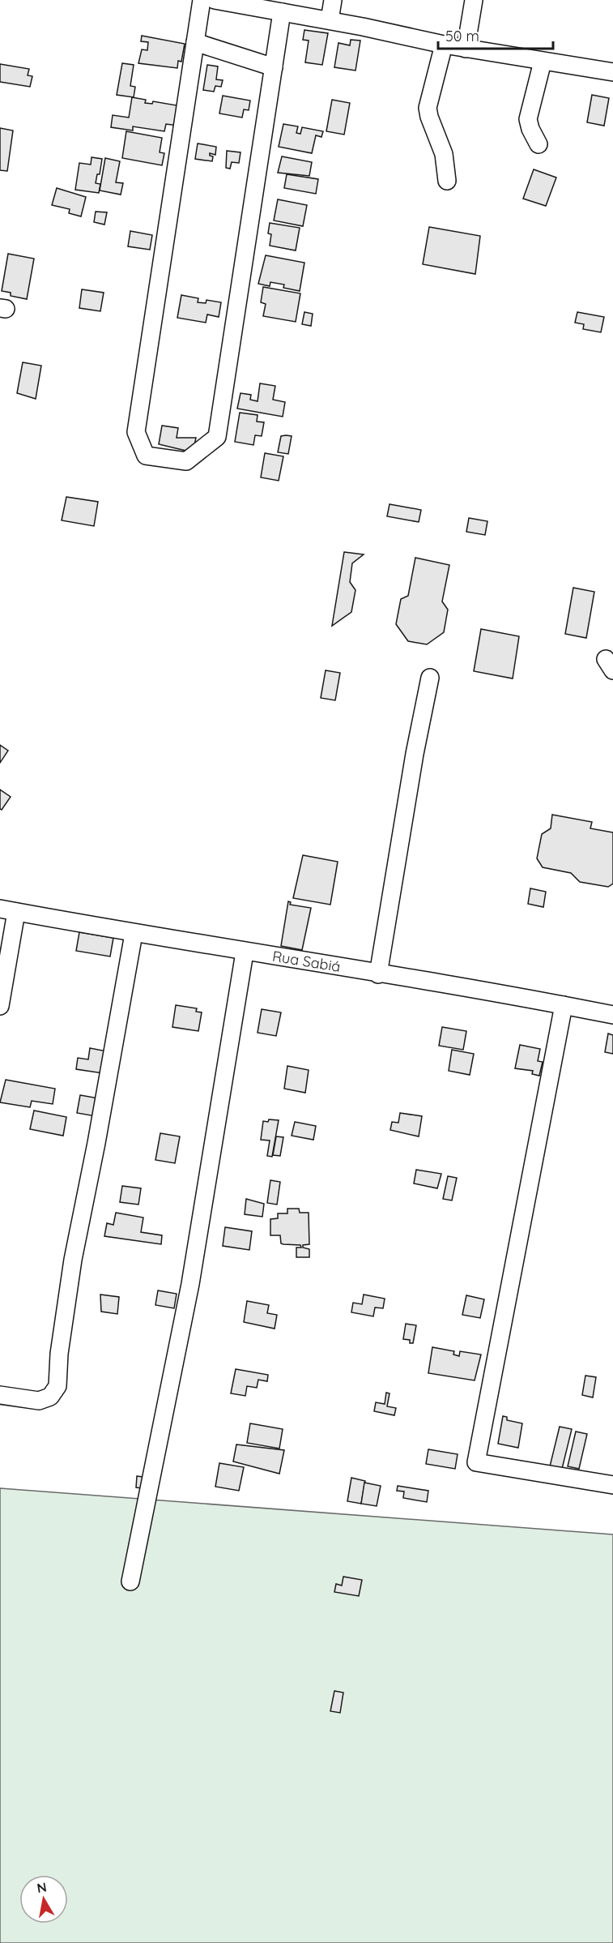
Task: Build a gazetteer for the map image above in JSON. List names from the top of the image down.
{
  "streets": {
    "street": ["Rua Sabiá"]
  },
  "scale_bar": "50 m",
  "north": "top"
}
